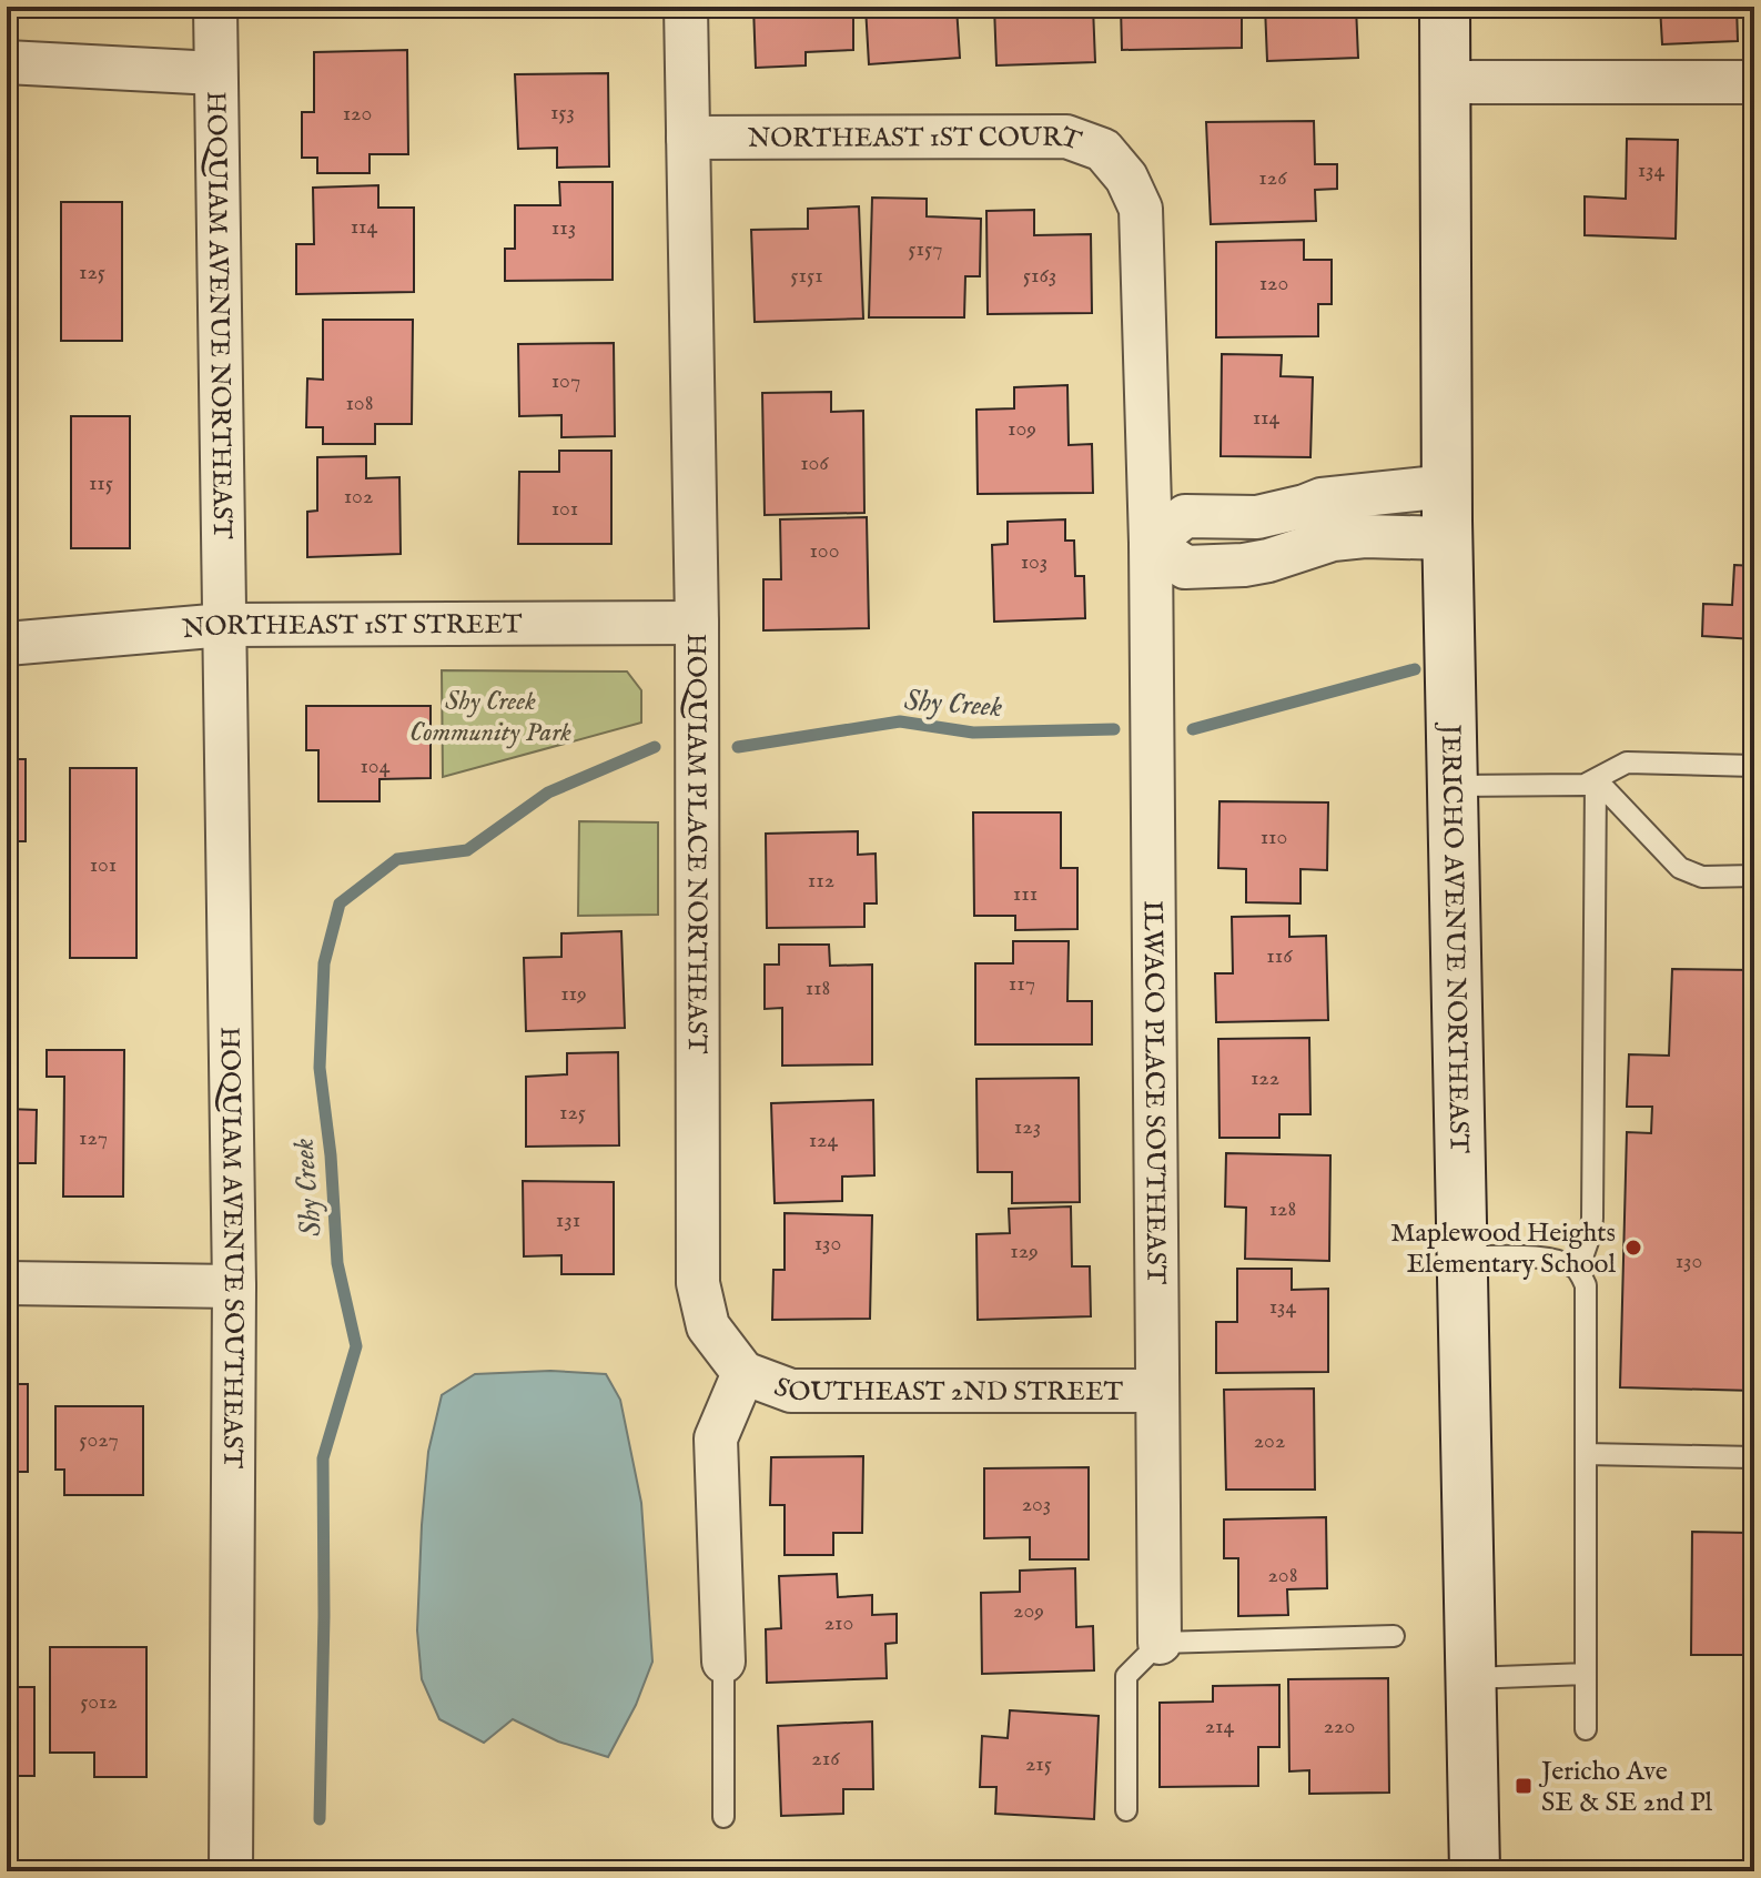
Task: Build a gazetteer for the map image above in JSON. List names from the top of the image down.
{
  "streets": {
    "street": [
      "NORTHEAST 1ST COURT",
      "HOQUIAM AVENUE NORTHEAST",
      "NORTHEAST 1ST STREET",
      "HOQUIAM PLACE NORTHEAST",
      "JERICHO AVENUE NORTHEAST",
      "ILWACO PLACE SOUTHEAST",
      "HOQUIAM AVENUE SOUTHEAST",
      "SOUTHEAST 2ND STREET"
    ]
  },
  "crossings": [
    ["NORTHEAST 1ST COURT", "HOQUIAM PLACE NORTHEAST"],
    ["NORTHEAST 1ST COURT", "ILWACO PLACE SOUTHEAST"],
    ["HOQUIAM AVENUE NORTHEAST", "NORTHEAST 1ST STREET"],
    ["HOQUIAM AVENUE NORTHEAST", "HOQUIAM AVENUE SOUTHEAST"],
    ["NORTHEAST 1ST STREET", "HOQUIAM PLACE NORTHEAST"],
    ["NORTHEAST 1ST STREET", "HOQUIAM AVENUE SOUTHEAST"],
    ["HOQUIAM PLACE NORTHEAST", "SOUTHEAST 2ND STREET"],
    ["ILWACO PLACE SOUTHEAST", "SOUTHEAST 2ND STREET"]
  ],
  "water": ["Shy Creek"],
  "parks": ["Shy Creek Community Park"],
  "places": {
    "other": ["Maplewood Heights Elementary School"],
    "transit": ["Jericho Ave SE & SE 2nd Pl"]
  },
  "house_numbers": [
    "153",
    "120",
    "134",
    "126",
    "114",
    "113",
    "5157",
    "125",
    "5151",
    "5163",
    "120",
    "107",
    "108",
    "114",
    "109",
    "106",
    "115",
    "102",
    "101",
    "100",
    "103",
    "104",
    "110",
    "101",
    "112",
    "111",
    "116",
    "117",
    "118",
    "119",
    "122",
    "125",
    "123",
    "127",
    "124",
    "128",
    "131",
    "130",
    "129",
    "130",
    "134",
    "5027",
    "202",
    "203",
    "208",
    "209",
    "210",
    "5012",
    "214",
    "220",
    "216",
    "215"
  ]
}
